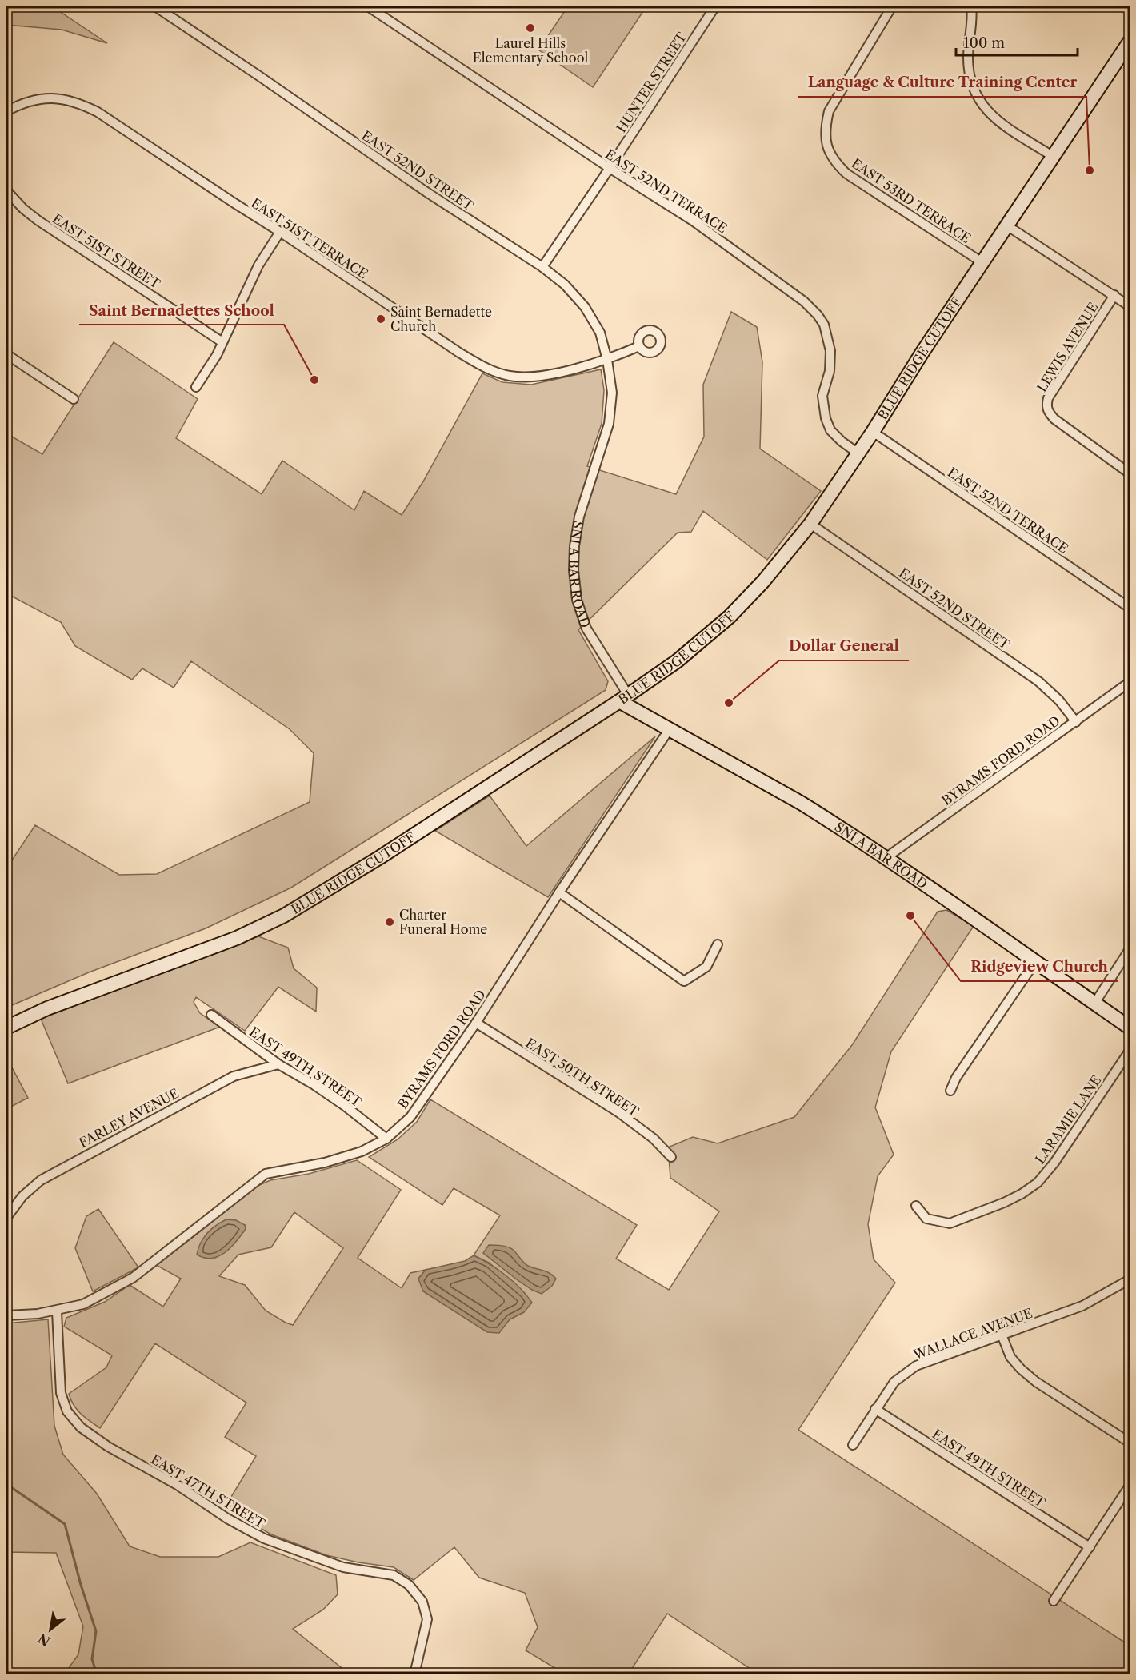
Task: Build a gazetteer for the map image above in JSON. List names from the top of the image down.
{
  "streets": {
    "main road": ["BLUE RIDGE CUTOFF", "SNI A BAR ROAD"],
    "street": [
      "HUNTER STREET",
      "EAST 52ND STREET",
      "EAST 52ND TERRACE",
      "EAST 53RD TERRACE",
      "EAST 51ST TERRACE",
      "EAST 51ST STREET",
      "LEWIS AVENUE",
      "BYRAMS FORD ROAD",
      "EAST 49TH STREET",
      "EAST 50TH STREET",
      "FARLEY AVENUE",
      "LARAMIE LANE",
      "WALLACE AVENUE",
      "EAST 47TH STREET"
    ]
  },
  "crossings": [
    ["HUNTER STREET", "EAST 52ND STREET"],
    ["HUNTER STREET", "EAST 52ND TERRACE"],
    ["EAST 52ND STREET", "EAST 51ST TERRACE"],
    ["EAST 52ND STREET", "BLUE RIDGE CUTOFF"],
    ["EAST 52ND STREET", "SNI A BAR ROAD"],
    ["EAST 52ND STREET", "BYRAMS FORD ROAD"],
    ["EAST 52ND TERRACE", "BLUE RIDGE CUTOFF"],
    ["EAST 53RD TERRACE", "BLUE RIDGE CUTOFF"],
    ["EAST 51ST TERRACE", "SNI A BAR ROAD"],
    ["BLUE RIDGE CUTOFF", "SNI A BAR ROAD"],
    ["SNI A BAR ROAD", "BYRAMS FORD ROAD"],
    ["BYRAMS FORD ROAD", "EAST 49TH STREET"],
    ["BYRAMS FORD ROAD", "EAST 50TH STREET"],
    ["BYRAMS FORD ROAD", "EAST 47TH STREET"],
    ["EAST 49TH STREET", "FARLEY AVENUE"],
    ["EAST 49TH STREET", "WALLACE AVENUE"]
  ],
  "places": [
    "Laurel Hills Elementary School",
    "Language & Culture Training Center",
    "Saint Bernadette Church",
    "Saint Bernadettes School",
    "Dollar General",
    "Ridgeview Church",
    "Charter Funeral Home"
  ],
  "scale_bar": "100 m",
  "north": "bottom left"
}
